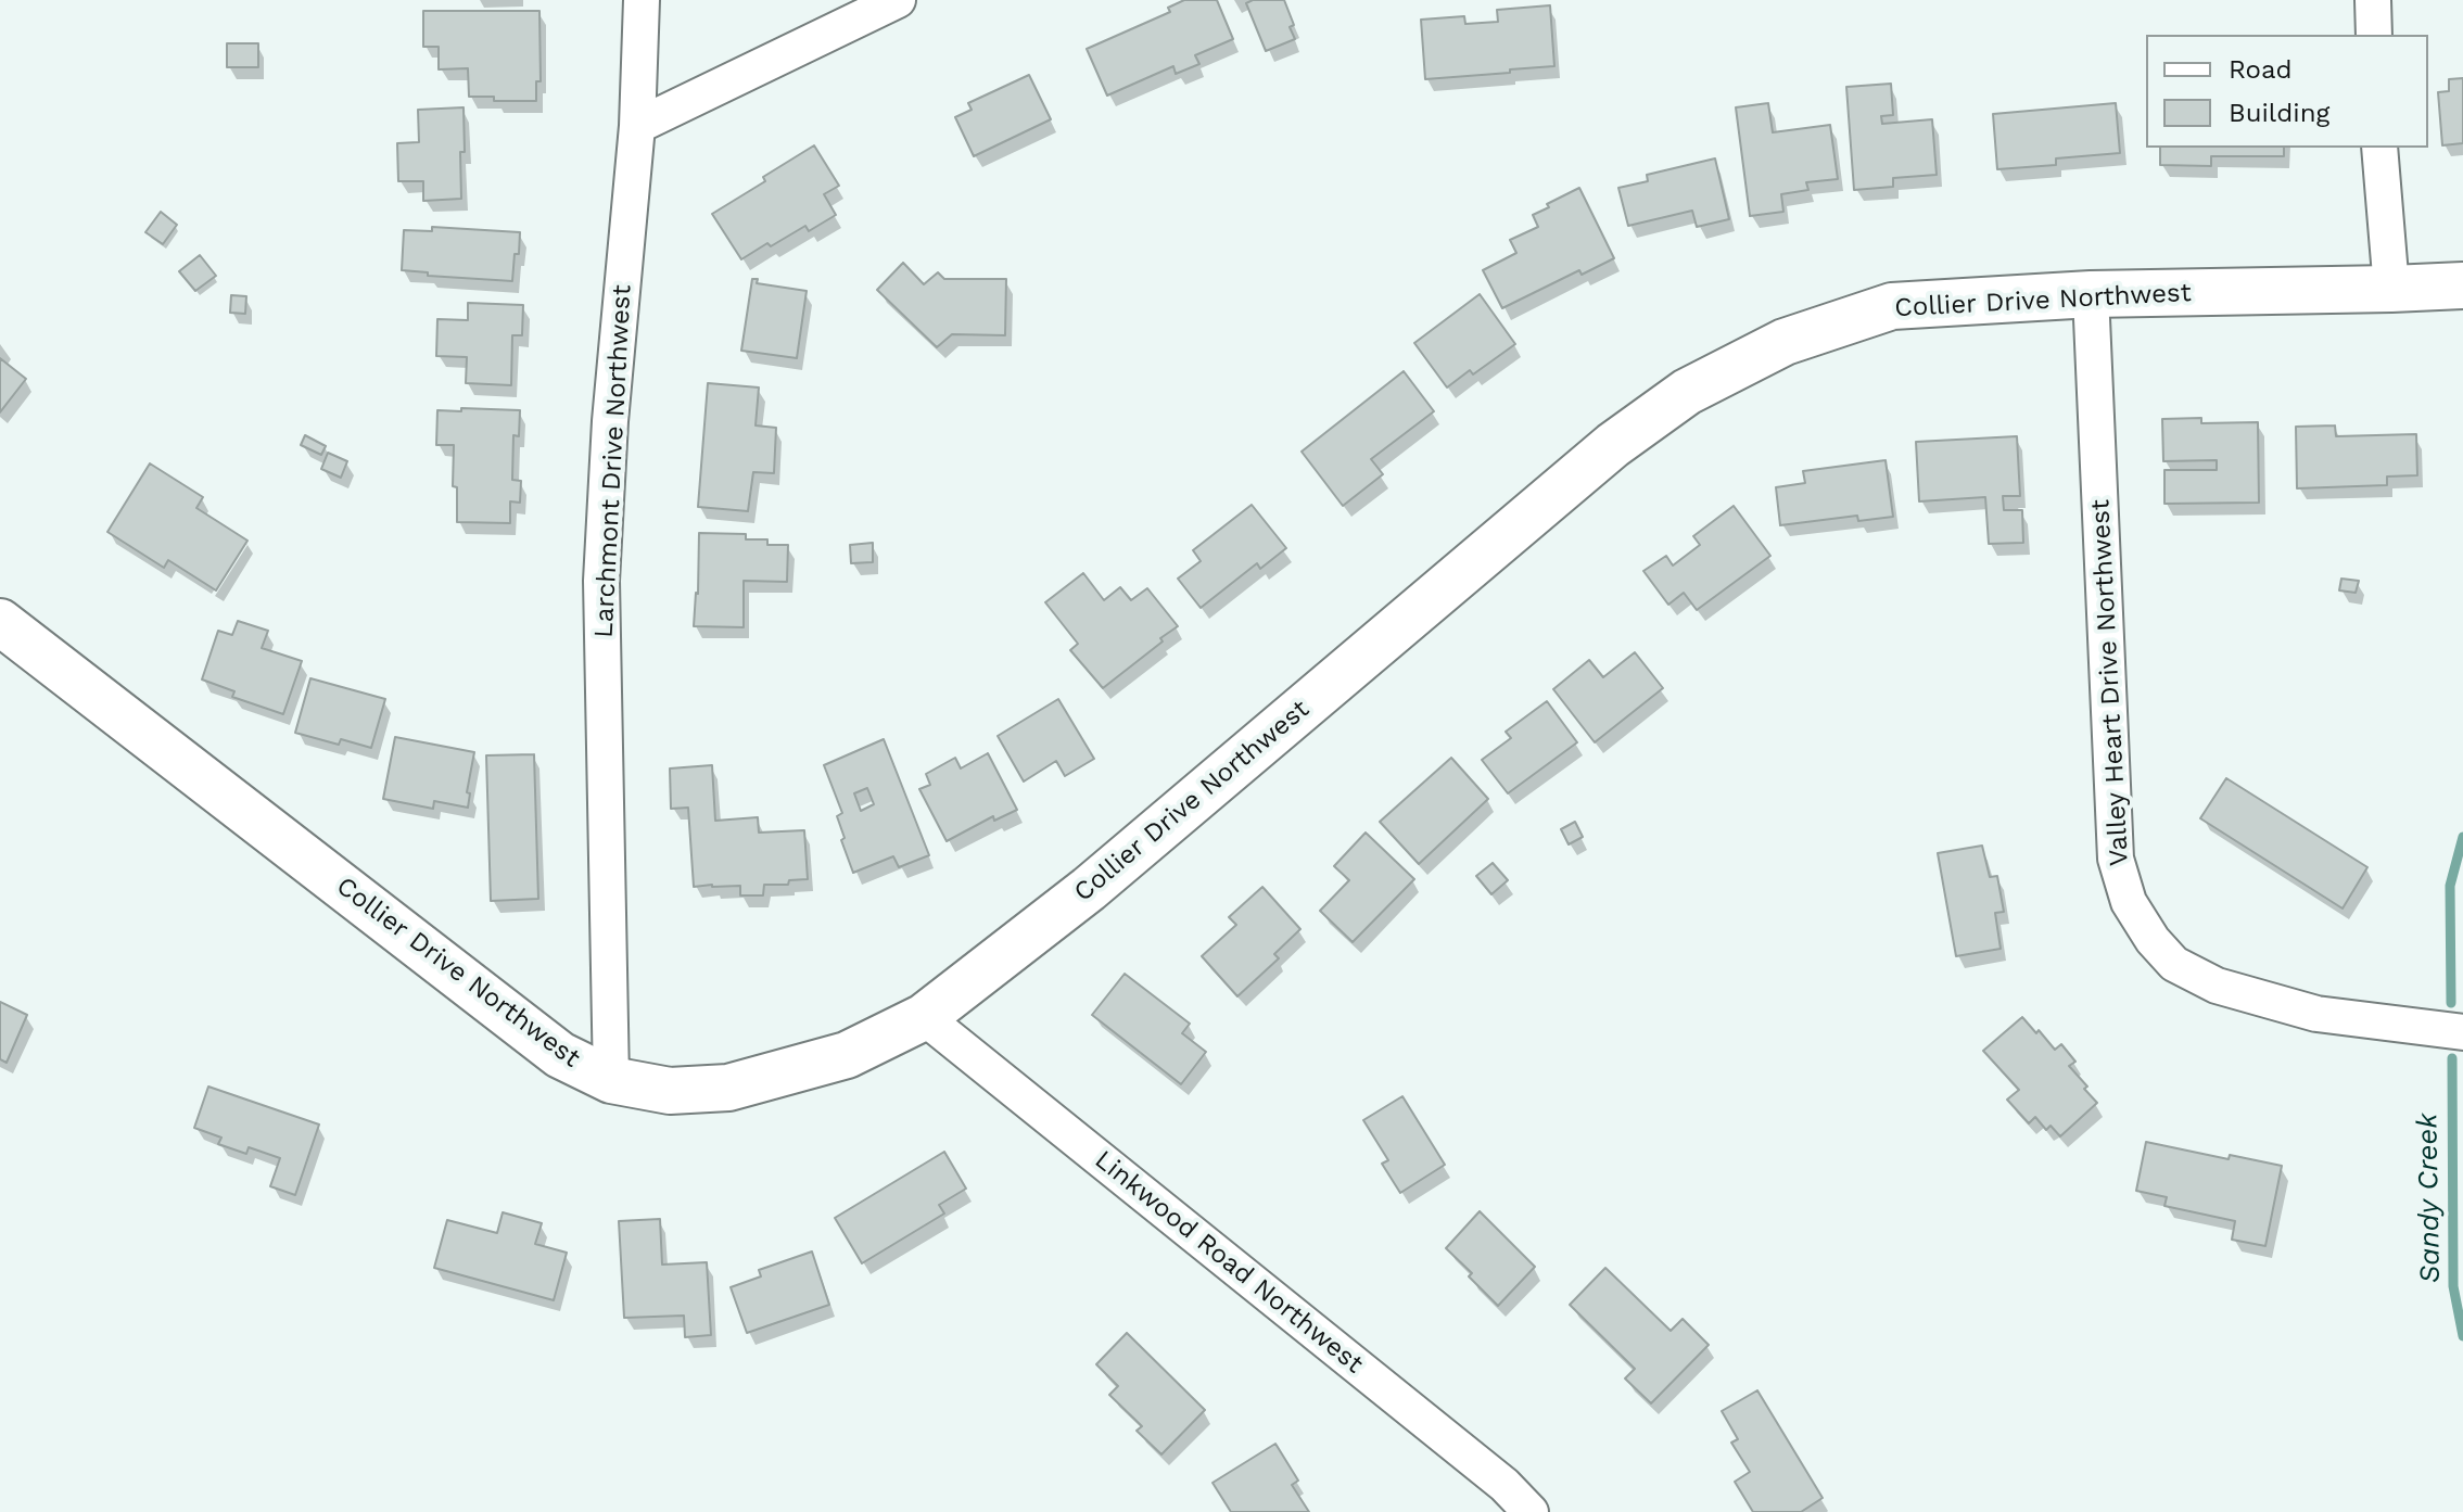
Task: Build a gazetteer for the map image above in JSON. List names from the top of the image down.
{
  "streets": {
    "main road": ["Collier Drive Northwest"],
    "street": ["Larchmont Drive Northwest", "Valley Heart Drive Northwest", "Linkwood Road Northwest"]
  },
  "crossings": [
    ["Collier Drive Northwest", "Larchmont Drive Northwest"],
    ["Collier Drive Northwest", "Valley Heart Drive Northwest"],
    ["Collier Drive Northwest", "Linkwood Road Northwest"]
  ],
  "water": ["Sandy Creek"],
  "legend": ["Road", "Building"]
}
